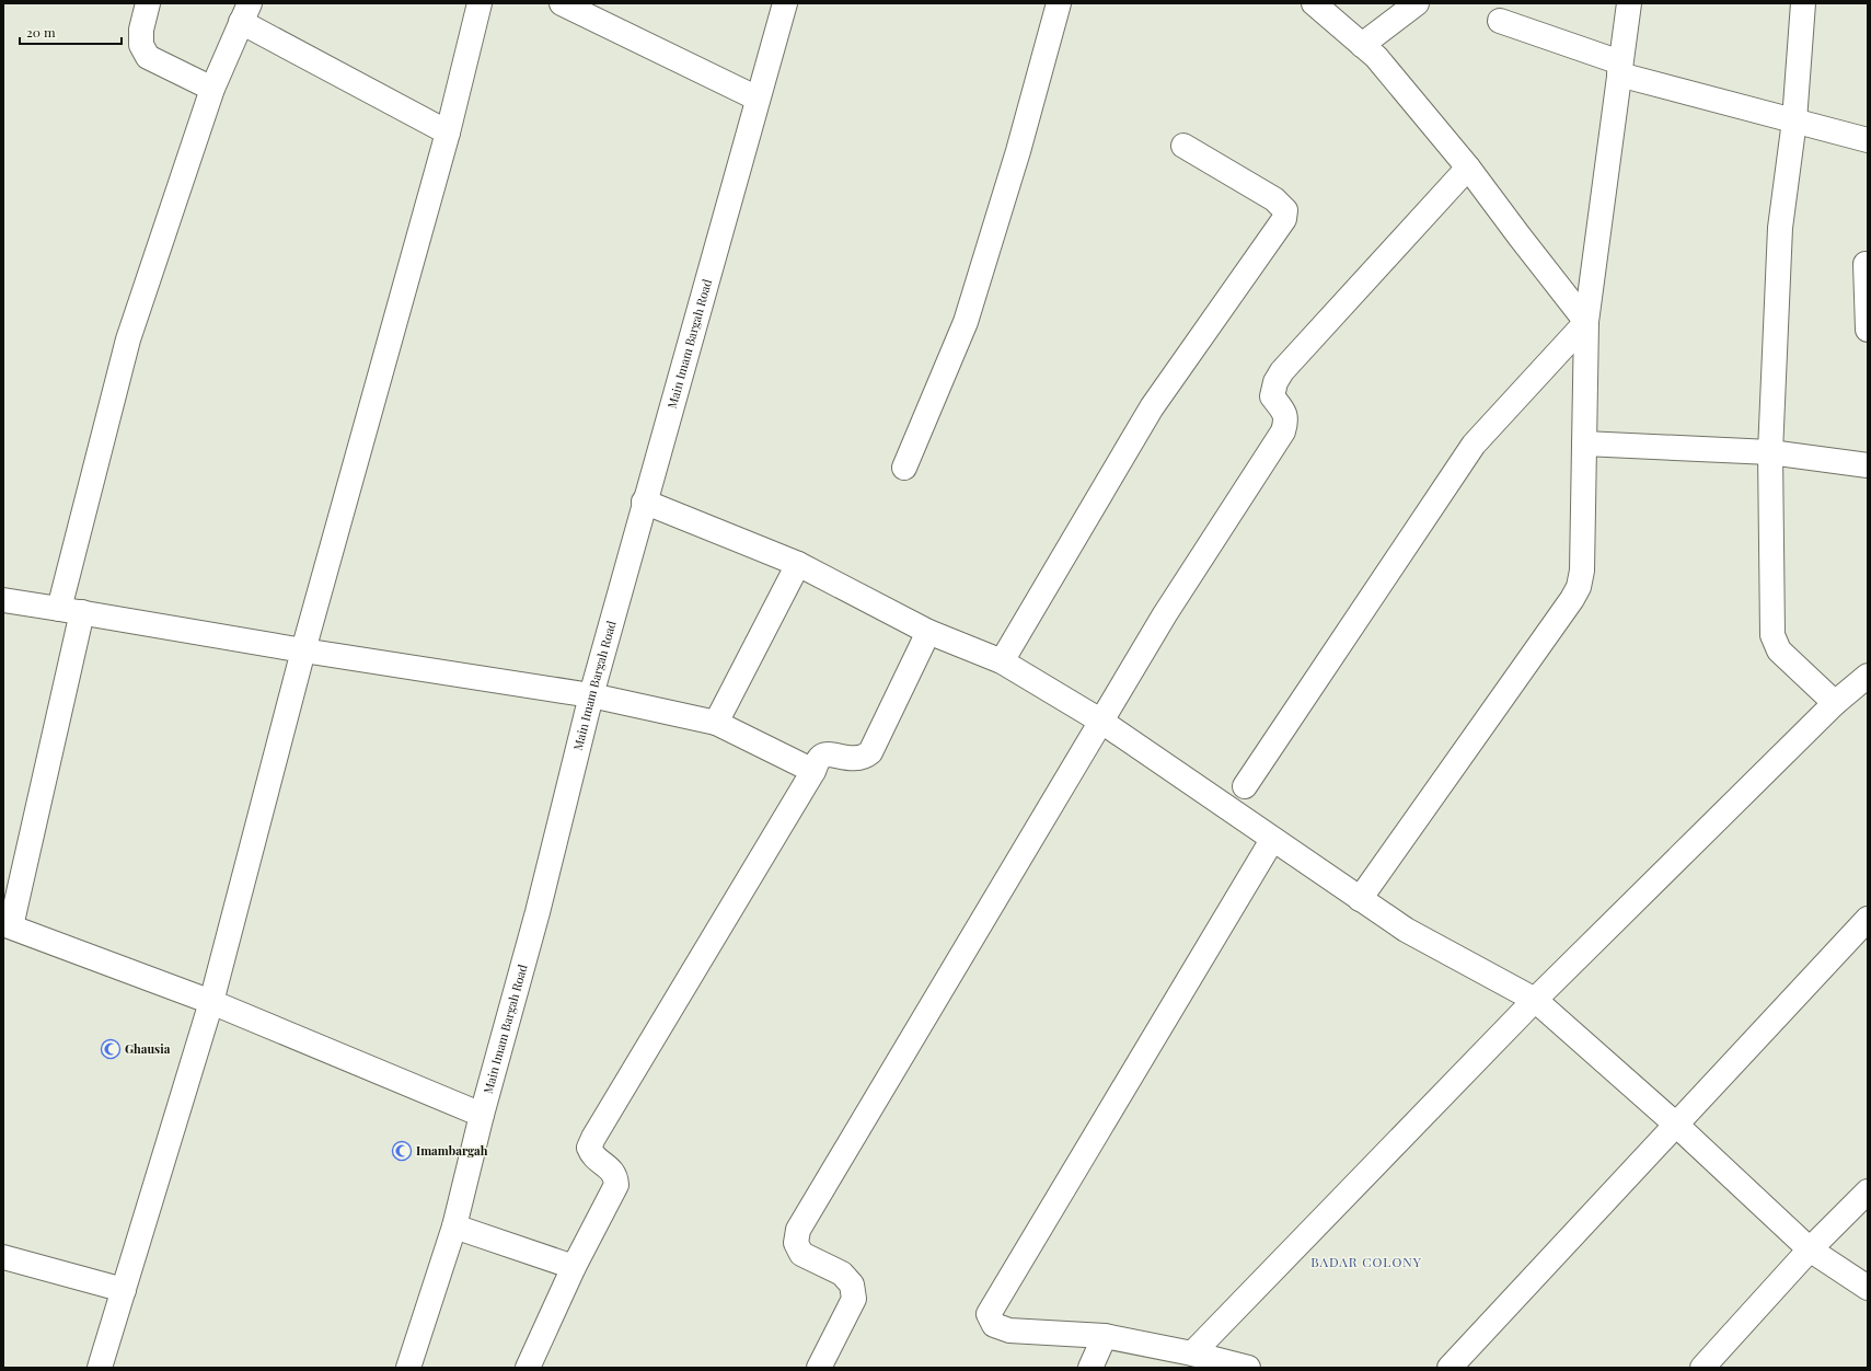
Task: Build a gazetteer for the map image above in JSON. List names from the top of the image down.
{
  "streets": {
    "street": ["Main Imam Bargah Road"]
  },
  "districts": ["BADAR COLONY"],
  "places": {
    "mosque": ["Ghausia", "Imambargah"]
  },
  "scale_bar": "20 m"
}
